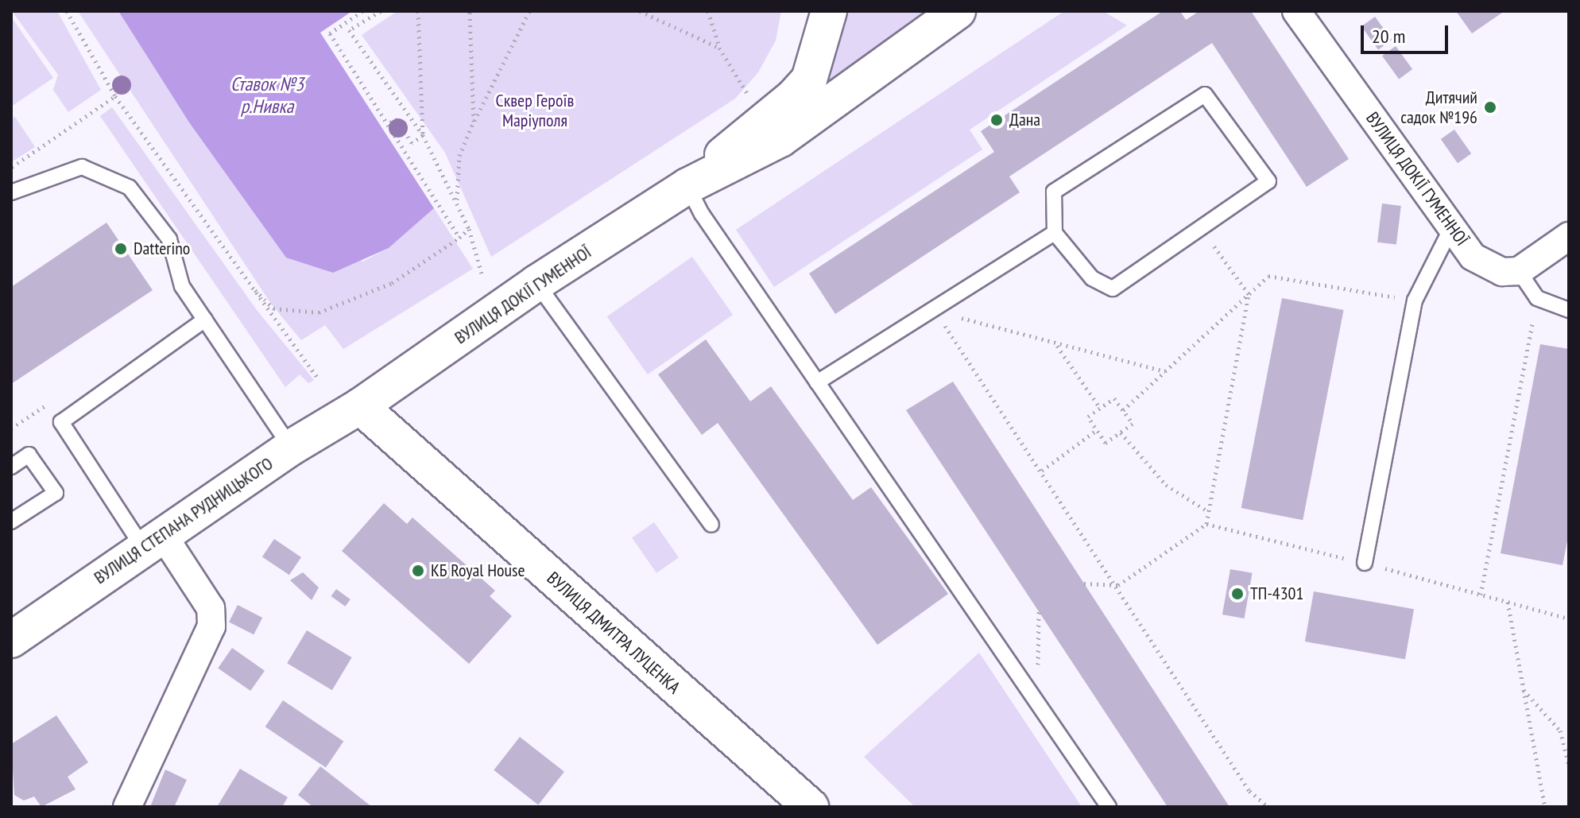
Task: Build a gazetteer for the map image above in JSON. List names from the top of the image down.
{
  "streets": {
    "main road": ["ВУЛИЦЯ ДОКІЇ ГУМЕННОЇ", "ВУЛИЦЯ СТЕПАНА РУДНИЦЬКОГО", "ВУЛИЦЯ ДМИТРА ЛУЦЕНКА"]
  },
  "crossings": [
    ["ВУЛИЦЯ ДОКІЇ ГУМЕННОЇ", "ВУЛИЦЯ СТЕПАНА РУДНИЦЬКОГО"],
    ["ВУЛИЦЯ ДОКІЇ ГУМЕННОЇ", "ВУЛИЦЯ ДМИТРА ЛУЦЕНКА"],
    ["ВУЛИЦЯ СТЕПАНА РУДНИЦЬКОГО", "ВУЛИЦЯ ДМИТРА ЛУЦЕНКА"]
  ],
  "water": ["Ставок №3 р.Нивка"],
  "parks": ["Сквер Героїв Маріуполя"],
  "places": [
    "Дитячий садок №196",
    "Дана",
    "Datterino",
    "КБ Royal House",
    "ТП-4301"
  ],
  "scale_bar": "20 m"
}
